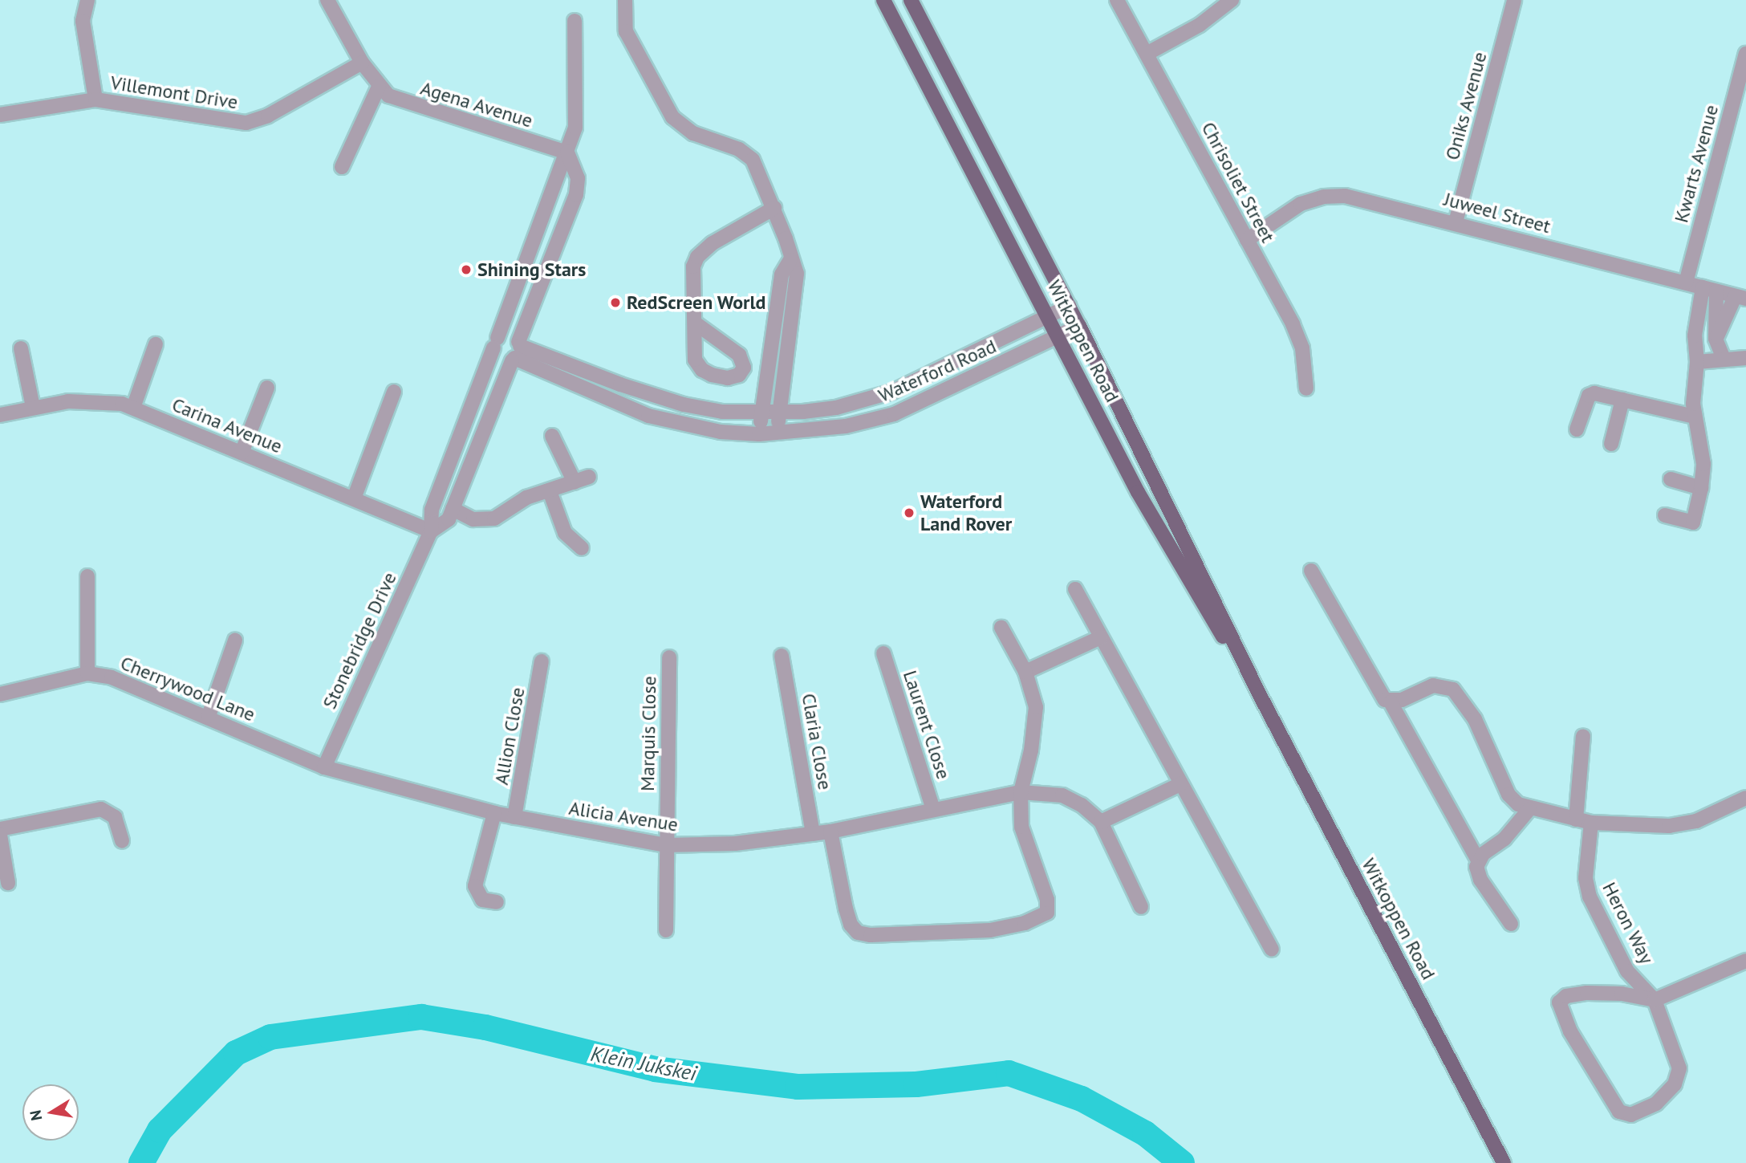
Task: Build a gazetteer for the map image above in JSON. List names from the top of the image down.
{
  "streets": {
    "main road": ["Witkoppen Road"],
    "street": [
      "Villemont Drive",
      "Agena Avenue",
      "Oniks Avenue",
      "Kwarts Avenue",
      "Chrisoliet Street",
      "Juweel Street",
      "Waterford Road",
      "Carina Avenue",
      "Stonebridge Drive",
      "Cherrywood Lane",
      "Laurent Close",
      "Marquis Close",
      "Allion Close",
      "Claria Close",
      "Alicia Avenue",
      "Heron Way"
    ]
  },
  "crossings": [
    ["Villemont Drive", "Agena Avenue"],
    ["Agena Avenue", "Stonebridge Drive"],
    ["Oniks Avenue", "Juweel Street"],
    ["Kwarts Avenue", "Juweel Street"],
    ["Chrisoliet Street", "Juweel Street"],
    ["Witkoppen Road", "Waterford Road"],
    ["Waterford Road", "Stonebridge Drive"],
    ["Carina Avenue", "Stonebridge Drive"],
    ["Stonebridge Drive", "Cherrywood Lane"],
    ["Stonebridge Drive", "Alicia Avenue"],
    ["Cherrywood Lane", "Alicia Avenue"],
    ["Laurent Close", "Alicia Avenue"],
    ["Marquis Close", "Alicia Avenue"],
    ["Allion Close", "Alicia Avenue"],
    ["Claria Close", "Alicia Avenue"]
  ],
  "water": ["Klein Jukskei"],
  "places": ["Shining Stars", "RedScreen World", "Waterford Land Rover"],
  "north": "left"
}
